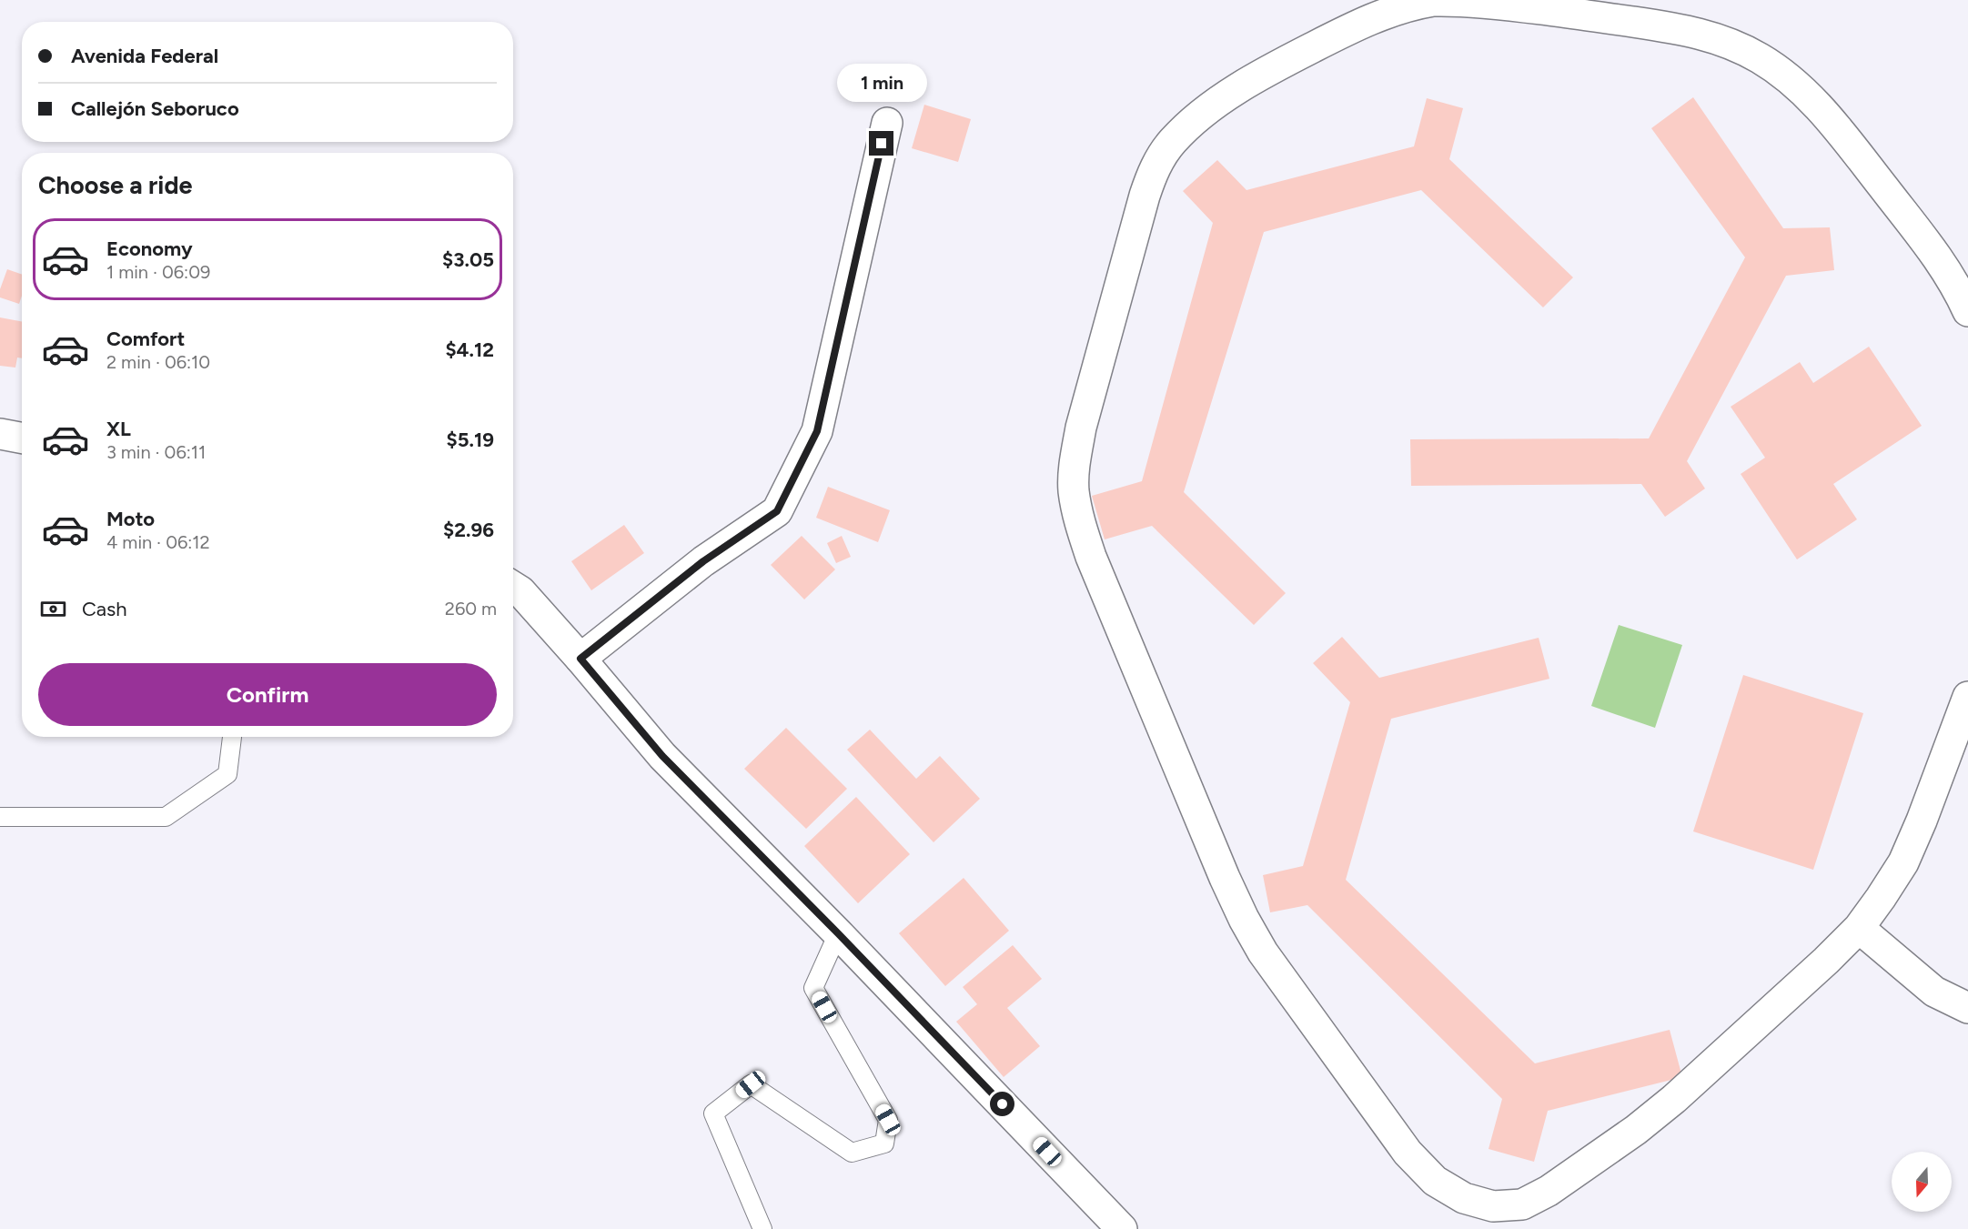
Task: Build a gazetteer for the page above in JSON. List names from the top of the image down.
{
  "north": "bottom",
  "page": {
    "banner": ["Avenida Federal", "Callejón Seboruco"],
    "bubble": "1 min",
    "heading": "Choose a ride",
    "list": [
      {
        "name": "Economy",
        "note": "1 min · 06:09",
        "value": "$3.05"
      },
      {
        "name": "Comfort",
        "note": "2 min · 06:10",
        "value": "$4.12"
      },
      {
        "name": "XL",
        "note": "3 min · 06:11",
        "value": "$5.19"
      },
      {
        "name": "Moto",
        "note": "4 min · 06:12",
        "value": "$2.96"
      }
    ],
    "pay": ["Cash", "260 m"],
    "buttons": "Confirm"
  }
}
